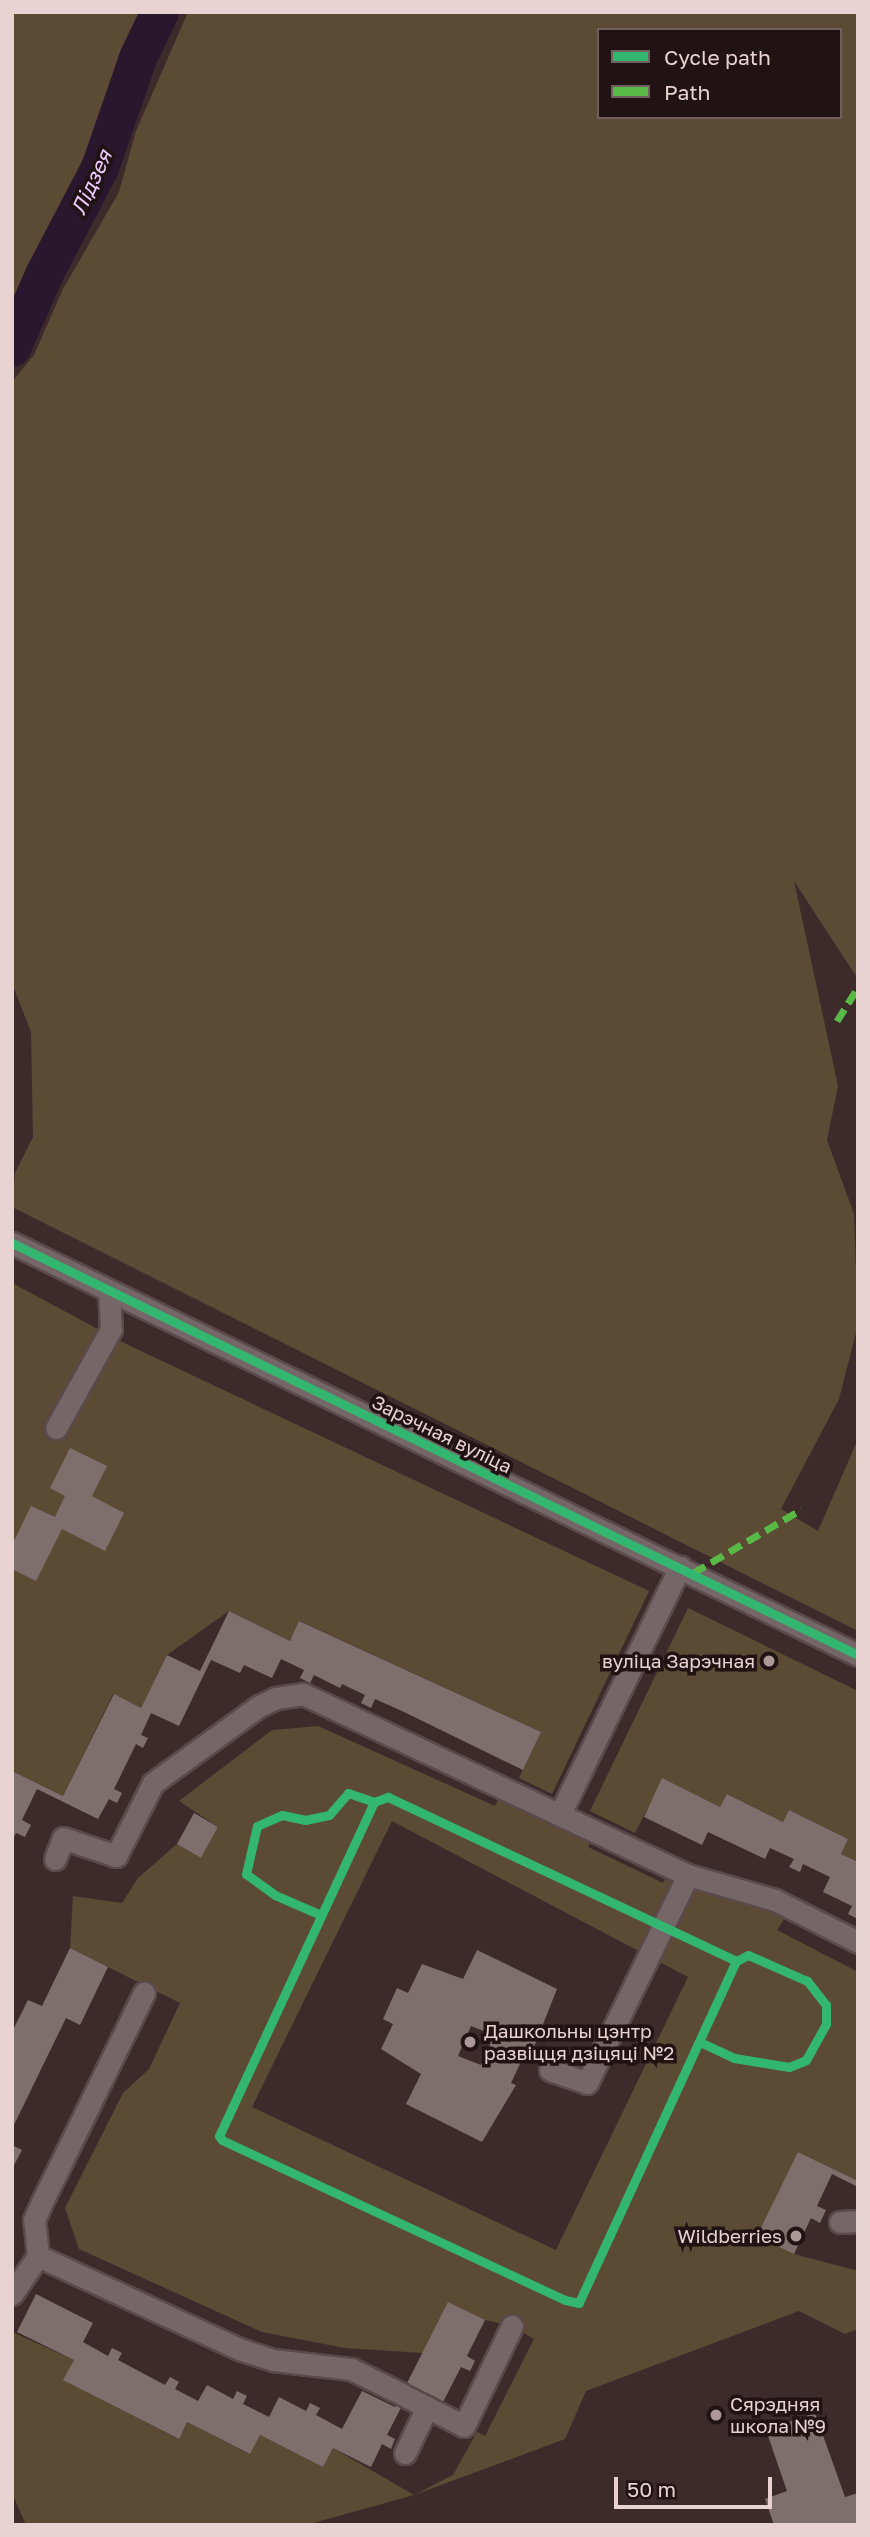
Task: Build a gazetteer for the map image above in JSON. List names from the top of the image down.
{
  "streets": {
    "street": ["Зарэчная вуліца"]
  },
  "water": ["Лідзея"],
  "places": [
    "вуліца Зарэчная",
    "Дашкольны цэнтр развіцця дзіцяці №2",
    "Wildberries",
    "Сярэдняя школа №9"
  ],
  "legend": ["Cycle path", "Path"],
  "scale_bar": "50 m"
}
